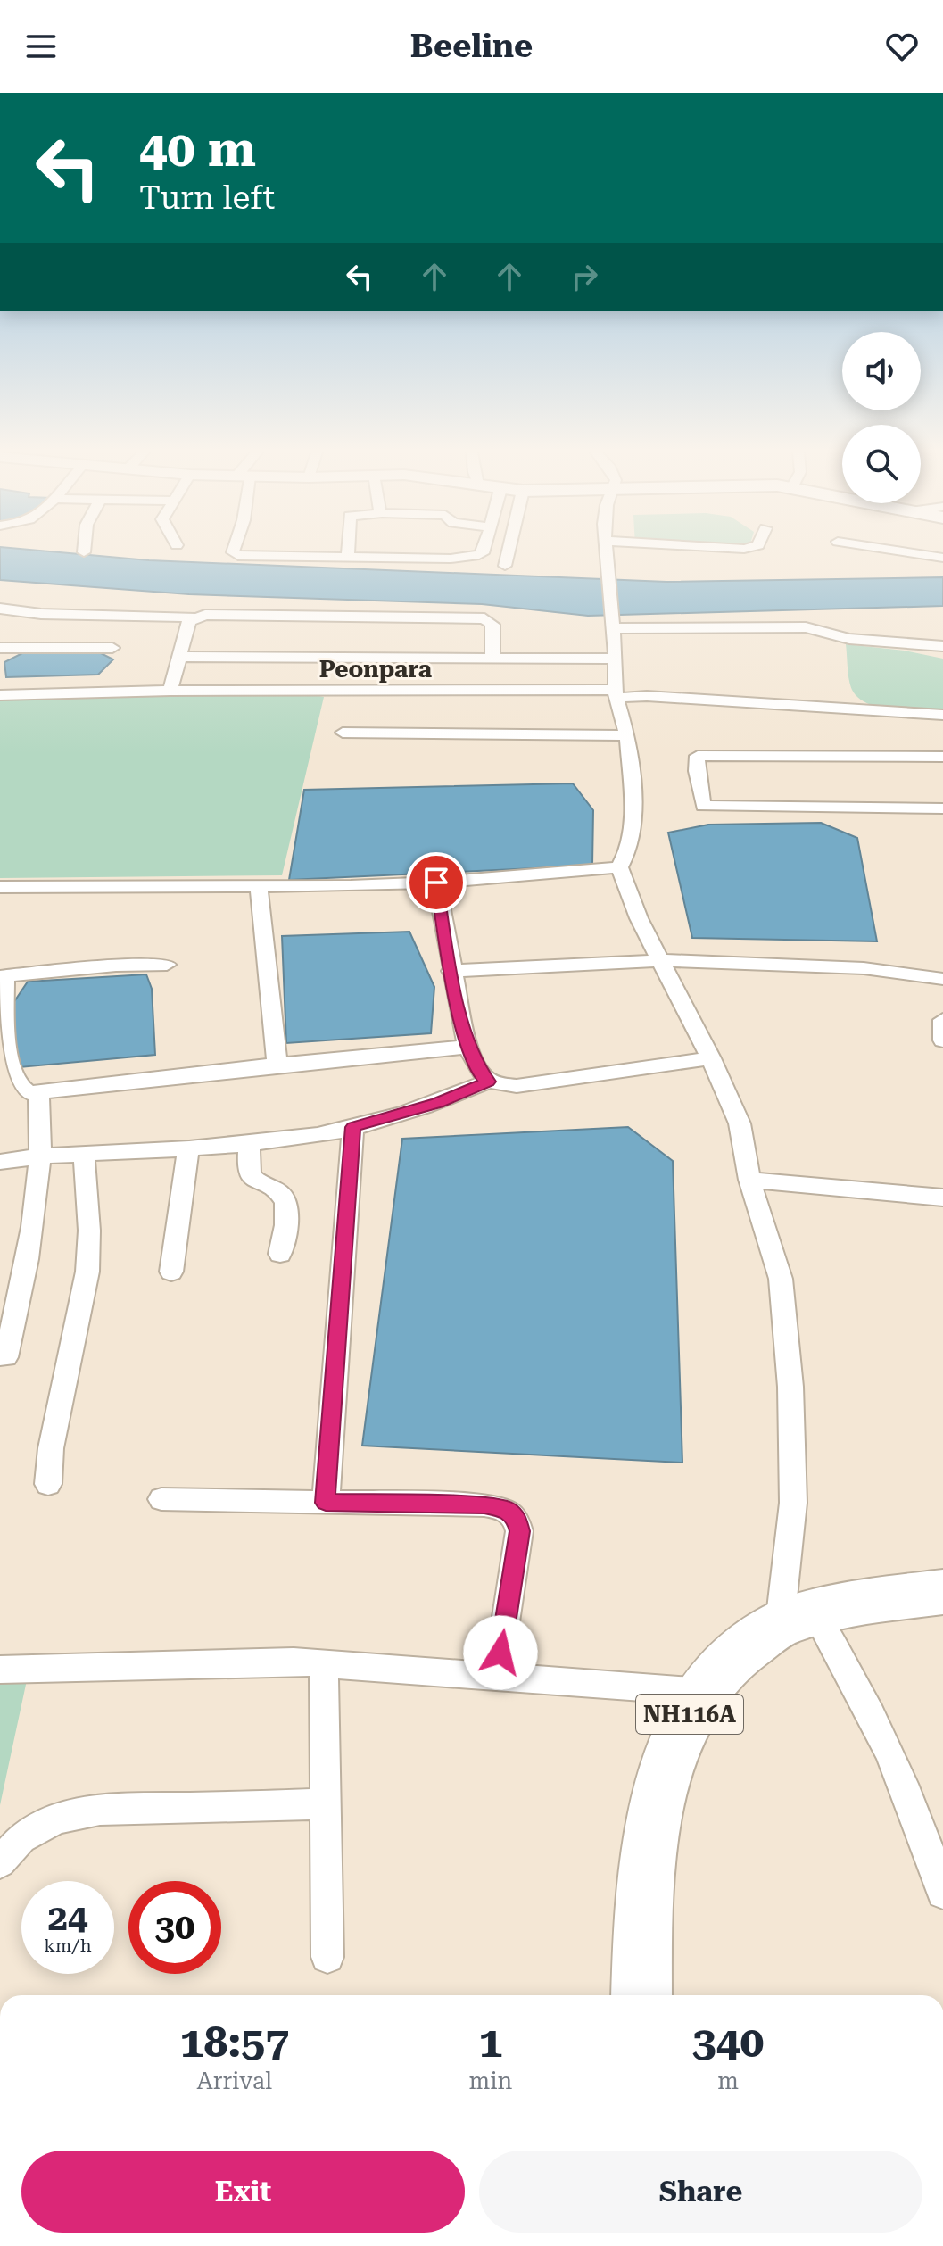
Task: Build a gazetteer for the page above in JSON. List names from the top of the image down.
{
  "streets": {
    "highway": ["NH116A"]
  },
  "districts": ["Peonpara"],
  "page": {
    "header": "Beeline",
    "turn": ["40 m", "Turn left"],
    "speed": "24 km/h",
    "limit": "30",
    "eta": [
      "18:57",
      "Arrival",
      "1",
      "min",
      "340",
      "m"
    ],
    "buttons": ["Exit", "Share"]
  }
}
